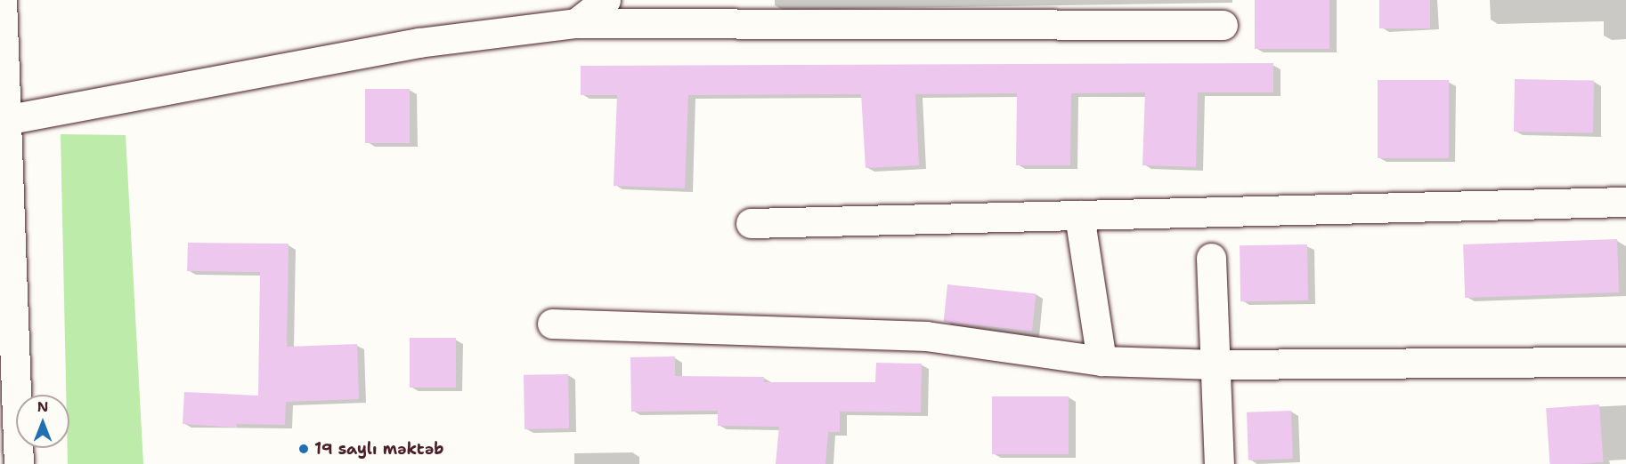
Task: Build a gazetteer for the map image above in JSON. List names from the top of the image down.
{
  "places": ["19 saylı məktəb"],
  "north": "top"
}
